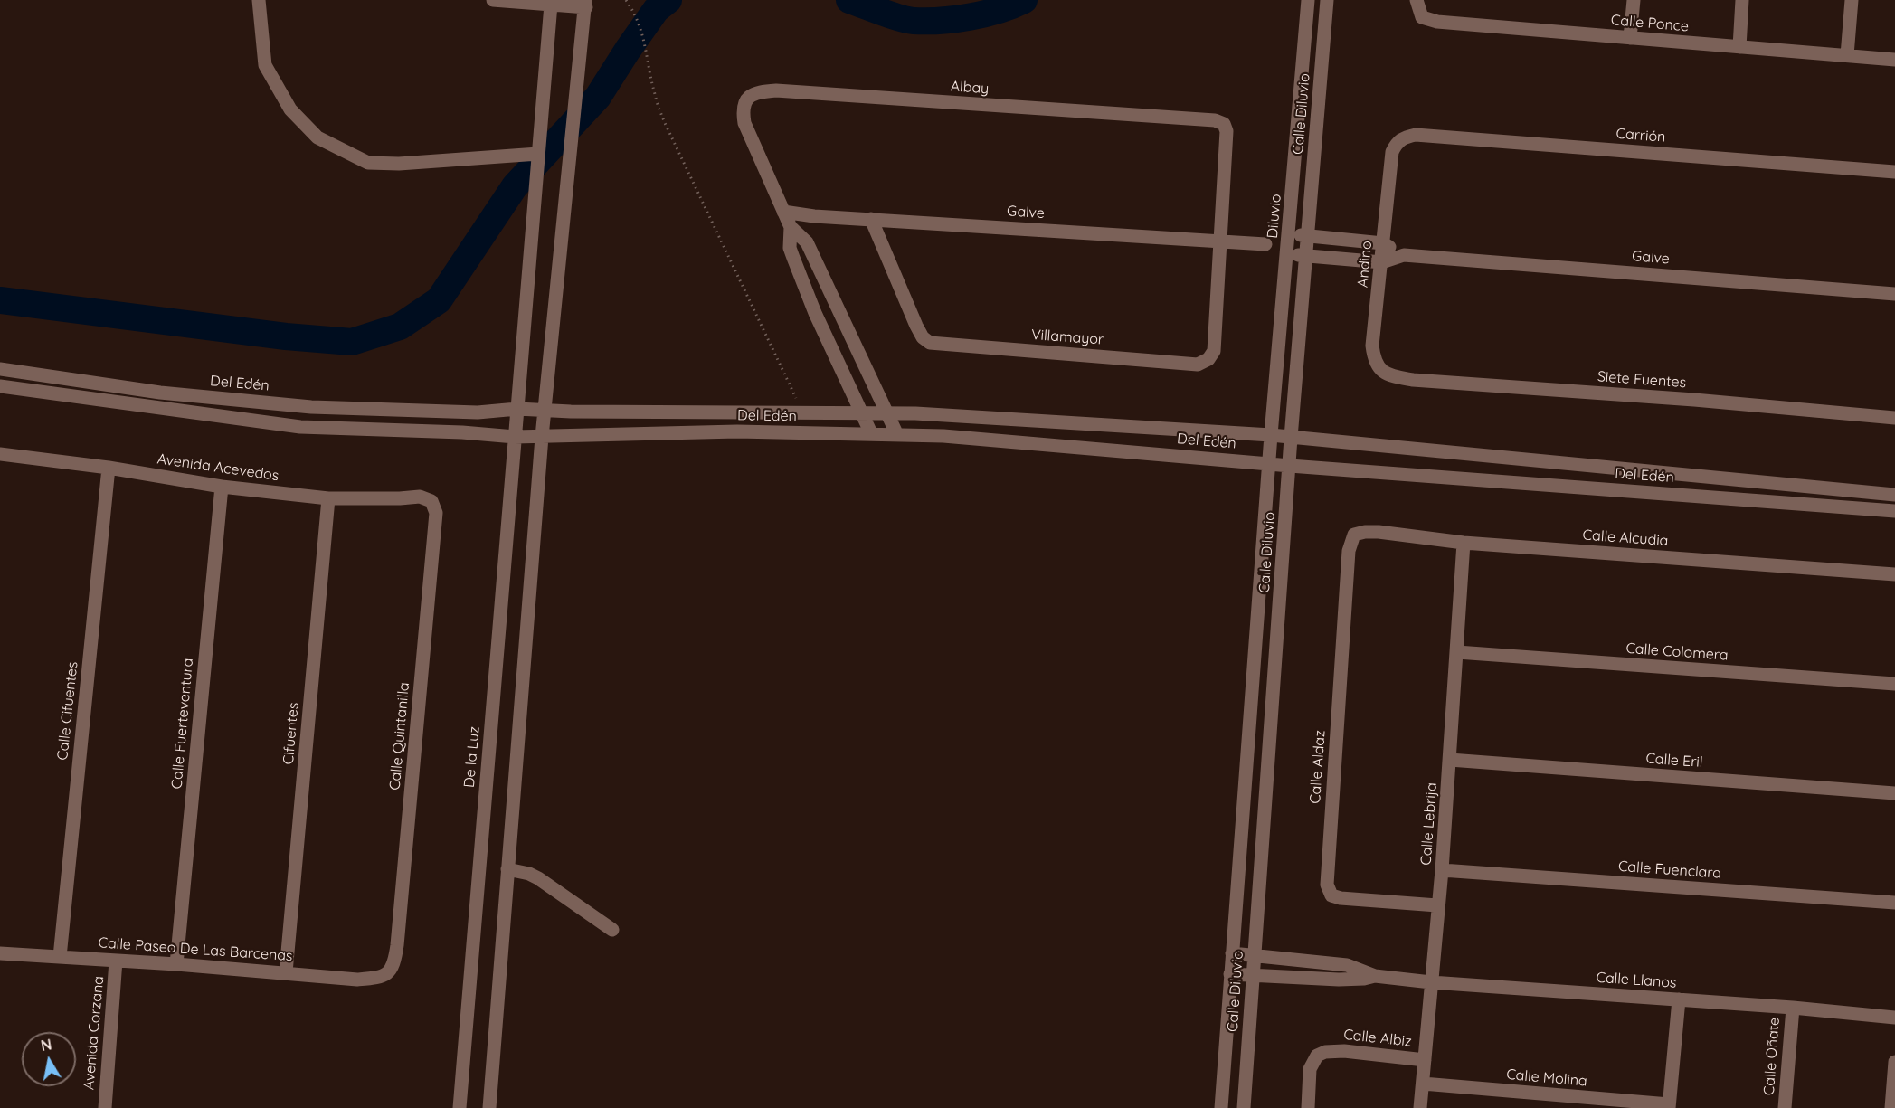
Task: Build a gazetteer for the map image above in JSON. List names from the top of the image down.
{
  "streets": {
    "street": [
      "Calle Ponce",
      "Albay",
      "Calle Diluvio",
      "Carrión",
      "Galve",
      "Diluvio",
      "Andino",
      "Villamayor",
      "Siete Fuentes",
      "Del Edén",
      "Avenida Acevedos",
      "Calle Alcudia",
      "Calle Colomera",
      "Calle Cifuentes",
      "Calle Fuerteventura",
      "Cifuentes",
      "Calle Quintanilla",
      "De la Luz",
      "Calle Eril",
      "Calle Aldaz",
      "Calle Lebrija",
      "Calle Fuenclara",
      "Calle Paseo De Las Barcenas",
      "Calle Llanos",
      "Avenida Corzana",
      "Calle Albiz",
      "Calle Oñate",
      "Calle Molina"
    ]
  },
  "crossings": [
    ["Albay", "Galve"],
    ["Albay", "Villamayor"],
    ["Albay", "Del Edén"],
    ["Calle Diluvio", "Del Edén"],
    ["Carrión", "Andino"],
    ["Galve", "Villamayor"],
    ["Diluvio", "Del Edén"],
    ["Andino", "Siete Fuentes"],
    ["Del Edén", "De la Luz"],
    ["Avenida Acevedos", "Calle Cifuentes"],
    ["Avenida Acevedos", "Calle Fuerteventura"],
    ["Avenida Acevedos", "Cifuentes"],
    ["Avenida Acevedos", "Calle Quintanilla"],
    ["Calle Alcudia", "Calle Aldaz"],
    ["Calle Alcudia", "Calle Lebrija"],
    ["Calle Colomera", "Calle Lebrija"],
    ["Calle Cifuentes", "Calle Paseo De Las Barcenas"],
    ["Calle Fuerteventura", "Calle Paseo De Las Barcenas"],
    ["Cifuentes", "Calle Paseo De Las Barcenas"],
    ["Calle Quintanilla", "Calle Paseo De Las Barcenas"],
    ["Calle Eril", "Calle Lebrija"],
    ["Calle Aldaz", "Calle Lebrija"],
    ["Calle Lebrija", "Calle Fuenclara"],
    ["Calle Lebrija", "Calle Llanos"],
    ["Calle Lebrija", "Calle Albiz"],
    ["Calle Lebrija", "Calle Molina"],
    ["Calle Paseo De Las Barcenas", "Avenida Corzana"],
    ["Calle Llanos", "Calle Oñate"]
  ],
  "north": "top"
}
